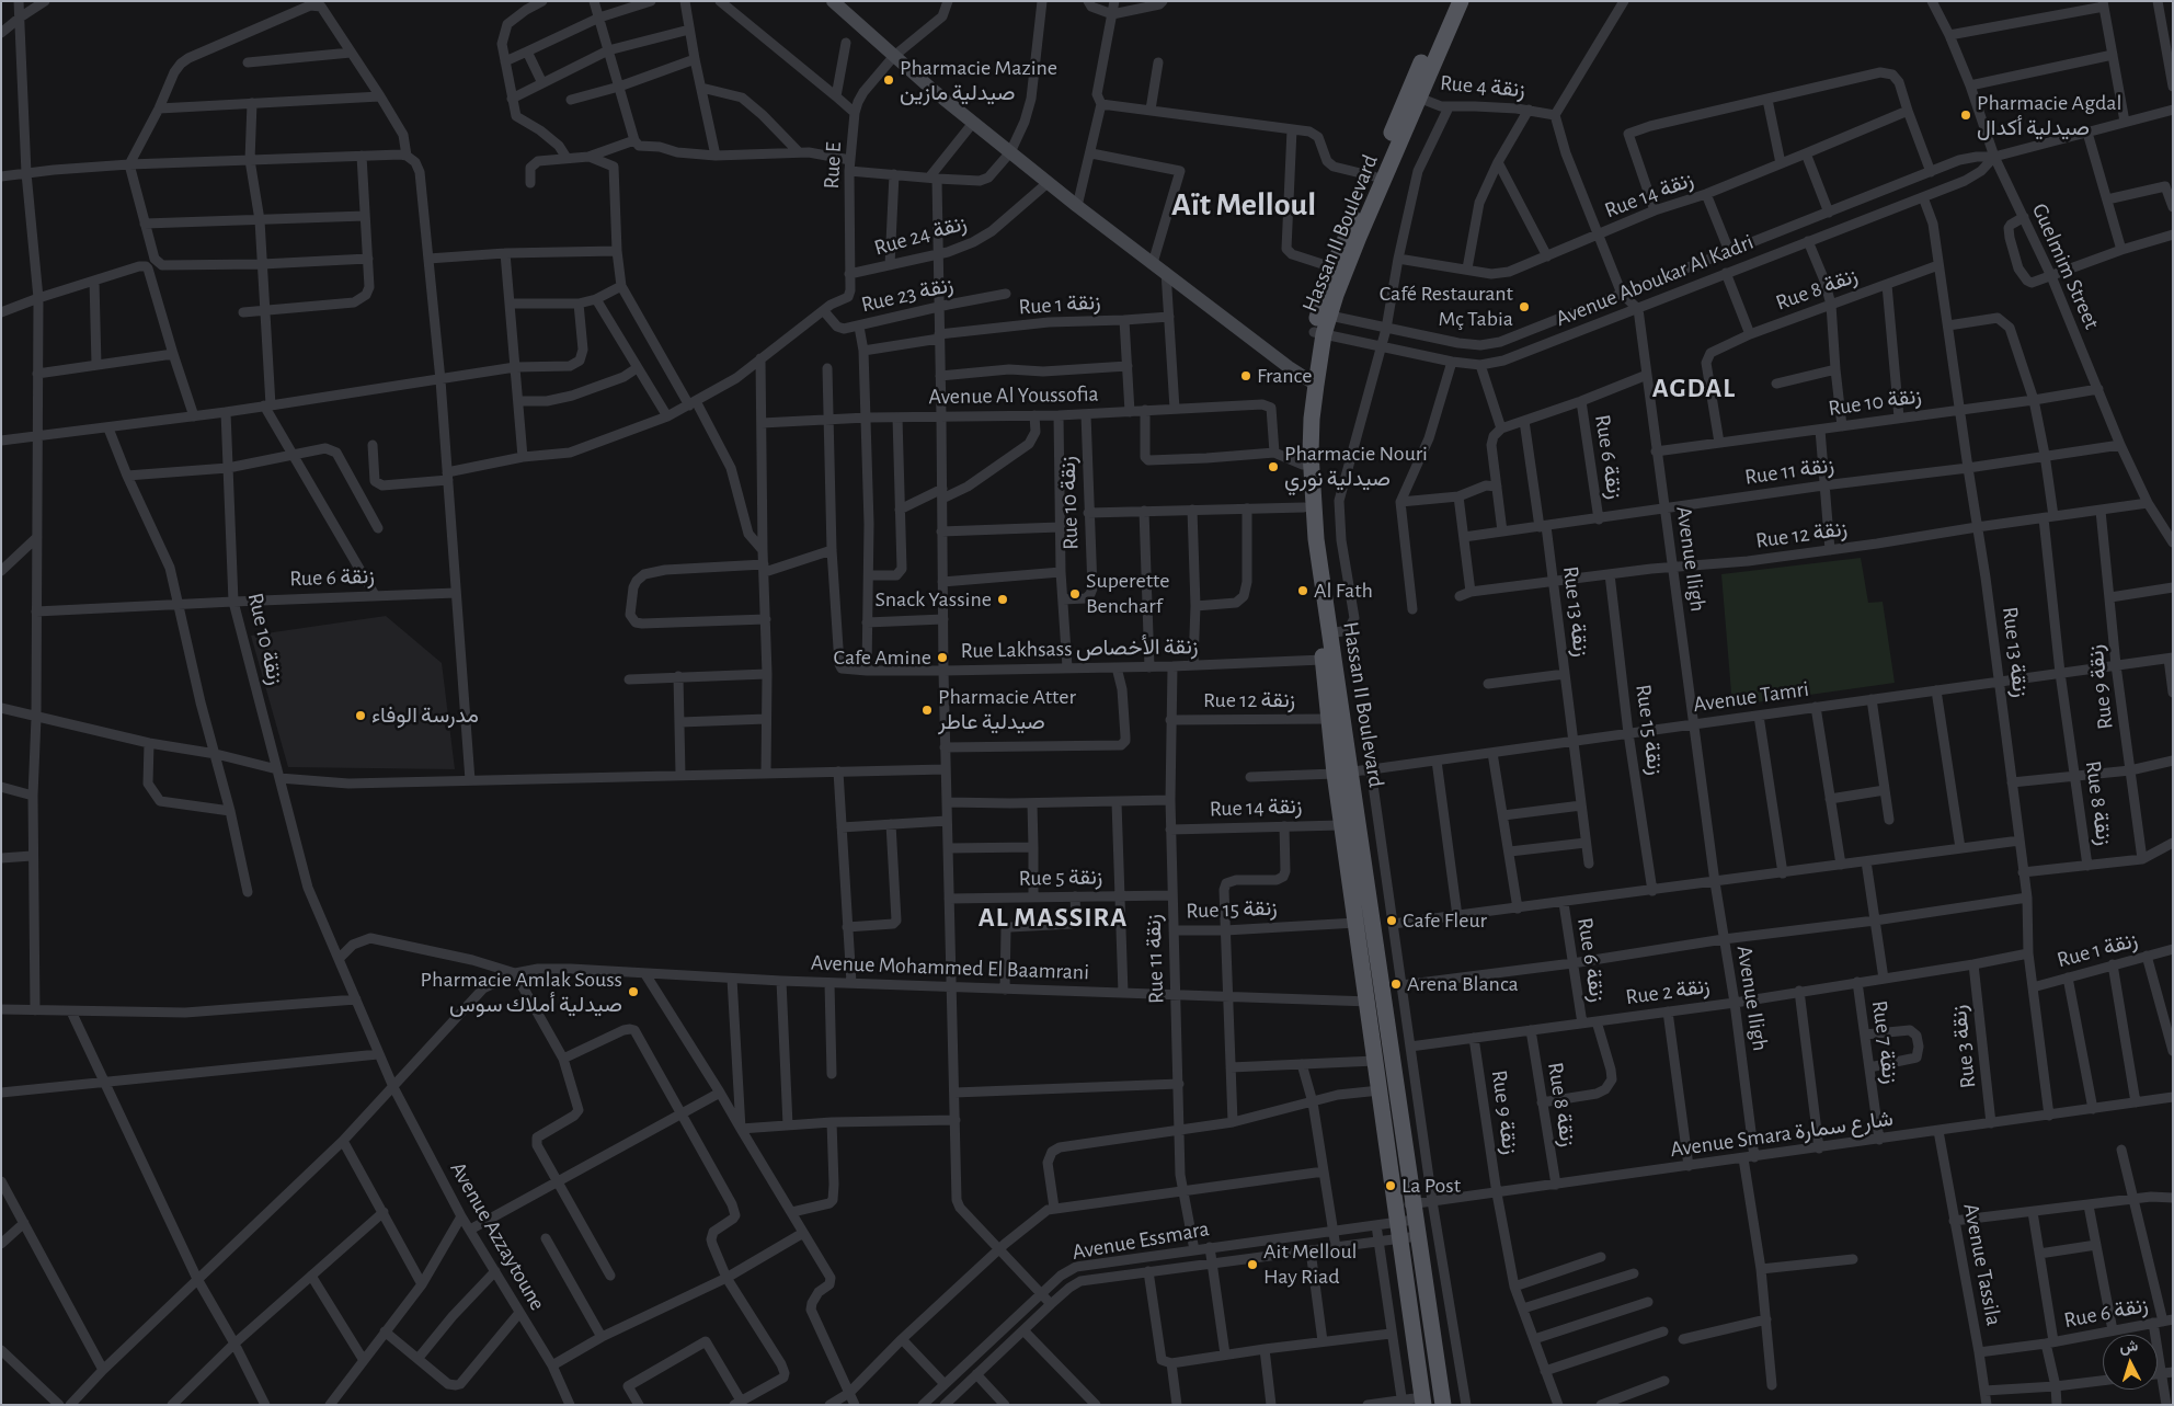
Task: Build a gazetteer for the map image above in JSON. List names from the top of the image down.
{
  "streets": {
    "main road": ["Hassan II Boulevard"],
    "street": [
      "Rue 4 زنقة",
      "Rue E",
      "Rue 14 زنقة",
      "Rue 24 زنقة",
      "Guelmim Street",
      "Avenue Aboukar Al Kadri",
      "Rue 8 زنقة",
      "Rue 23 زنقة",
      "Rue 1 زنقة",
      "Avenue Al Youssofia",
      "Rue 10 زنقة",
      "Rue 6 زنقة",
      "Rue 11 زنقة",
      "Rue 12 زنقة",
      "Avenue Iligh",
      "Rue 13 زنقة",
      "Rue Lakhsass زنقة الأخصاص",
      "Rue 9 زنقة",
      "Avenue Tamri",
      "Rue 15 زنقة",
      "Rue 5 زنقة",
      "Avenue Mohammed El Baamrani",
      "Rue 2 زنقة",
      "Rue 7 زنقة",
      "Rue 3 زنقة",
      "Avenue Smara شارع سمارة",
      "Avenue Azzaytoune",
      "Avenue Essmara",
      "Avenue Tassila"
    ]
  },
  "crossings": [
    ["Rue 4 زنقة", "Hassan II Boulevard"],
    ["Rue E", "Rue 24 زنقة"],
    ["Rue E", "Rue 23 زنقة"],
    ["Rue 14 زنقة", "Hassan II Boulevard"],
    ["Rue 14 زنقة", "Rue 11 زنقة"],
    ["Hassan II Boulevard", "Avenue Aboukar Al Kadri"],
    ["Hassan II Boulevard", "Rue 12 زنقة"],
    ["Hassan II Boulevard", "Rue Lakhsass زنقة الأخصاص"],
    ["Hassan II Boulevard", "Avenue Tamri"],
    ["Hassan II Boulevard", "Rue 15 زنقة"],
    ["Hassan II Boulevard", "Avenue Mohammed El Baamrani"],
    ["Hassan II Boulevard", "Avenue Smara شارع سمارة"],
    ["Hassan II Boulevard", "Avenue Essmara"],
    ["Guelmim Street", "Avenue Aboukar Al Kadri"],
    ["Guelmim Street", "Rue 10 زنقة"],
    ["Guelmim Street", "Rue 11 زنقة"],
    ["Guelmim Street", "Rue 12 زنقة"],
    ["Avenue Aboukar Al Kadri", "Avenue Iligh"],
    ["Avenue Aboukar Al Kadri", "Rue 13 زنقة"],
    ["Rue 8 زنقة", "Rue 10 زنقة"],
    ["Rue 8 زنقة", "Rue 11 زنقة"],
    ["Rue 8 زنقة", "Rue 12 زنقة"],
    ["Rue 8 زنقة", "Rue 13 زنقة"],
    ["Rue 8 زنقة", "Avenue Tamri"],
    ["Rue 8 زنقة", "Rue 2 زنقة"],
    ["Rue 8 زنقة", "Avenue Smara شارع سمارة"],
    ["Rue 1 زنقة", "Avenue Al Youssofia"],
    ["Rue 1 زنقة", "Rue 13 زنقة"],
    ["Avenue Al Youssofia", "Rue 10 زنقة"],
    ["Rue 10 زنقة", "Rue 6 زنقة"],
    ["Rue 10 زنقة", "Avenue Iligh"],
    ["Rue 10 زنقة", "Rue 13 زنقة"],
    ["Rue 10 زنقة", "Rue Lakhsass زنقة الأخصاص"],
    ["Rue 10 زنقة", "Avenue Azzaytoune"],
    ["Rue 6 زنقة", "Rue 11 زنقة"],
    ["Rue 6 زنقة", "Rue 2 زنقة"],
    ["Rue 6 زنقة", "Avenue Tassila"],
    ["Rue 11 زنقة", "Rue 12 زنقة"],
    ["Rue 11 زنقة", "Avenue Iligh"],
    ["Rue 11 زنقة", "Rue 13 زنقة"],
    ["Rue 11 زنقة", "Rue Lakhsass زنقة الأخصاص"],
    ["Rue 11 زنقة", "Rue 15 زنقة"],
    ["Rue 11 زنقة", "Rue 5 زنقة"],
    ["Rue 11 زنقة", "Avenue Mohammed El Baamrani"],
    ["Rue 11 زنقة", "Avenue Essmara"],
    ["Rue 12 زنقة", "Avenue Iligh"],
    ["Rue 12 زنقة", "Rue 13 زنقة"],
    ["Rue 12 زنقة", "Rue 9 زنقة"],
    ["Rue 12 زنقة", "Rue 15 زنقة"],
    ["Avenue Iligh", "Avenue Tamri"],
    ["Avenue Iligh", "Rue 2 زنقة"],
    ["Avenue Iligh", "Avenue Smara شارع سمارة"],
    ["Rue 13 زنقة", "Avenue Tamri"],
    ["Rue 13 زنقة", "Rue 2 زنقة"],
    ["Rue 13 زنقة", "Avenue Smara شارع سمارة"],
    ["Rue 9 زنقة", "Avenue Tamri"],
    ["Rue 9 زنقة", "Rue 2 زنقة"],
    ["Rue 9 زنقة", "Avenue Smara شارع سمارة"],
    ["Avenue Tamri", "Rue 15 زنقة"],
    ["Rue 2 زنقة", "Rue 7 زنقة"],
    ["Rue 2 زنقة", "Rue 3 زنقة"],
    ["Rue 7 زنقة", "Avenue Smara شارع سمارة"],
    ["Rue 3 زنقة", "Avenue Smara شارع سمارة"],
    ["Avenue Smara شارع سمارة", "Avenue Essmara"],
    ["Avenue Smara شارع سمارة", "Avenue Tassila"]
  ],
  "districts": ["Aït Melloul", "AGDAL", "AL MASSIRA"],
  "places": [
    "Pharmacie Mazine صيدلية مازين",
    "Pharmacie Agdal صيدلية أكدال",
    "Café Restaurant Mç Tabia",
    "France",
    "Pharmacie Nouri صيدلية نوري",
    "Al Fath",
    "Superette Bencharf",
    "Snack Yassine",
    "Cafe Amine",
    "Pharmacie Atter صيدلية عاطر",
    "مدرسة الوفاء",
    "Cafe Fleur",
    "Arena Blanca",
    "Pharmacie Amlak Souss صيدلية أملاك سوس",
    "La Post",
    "Ait Melloul Hay Riad"
  ],
  "north": "top"
}
